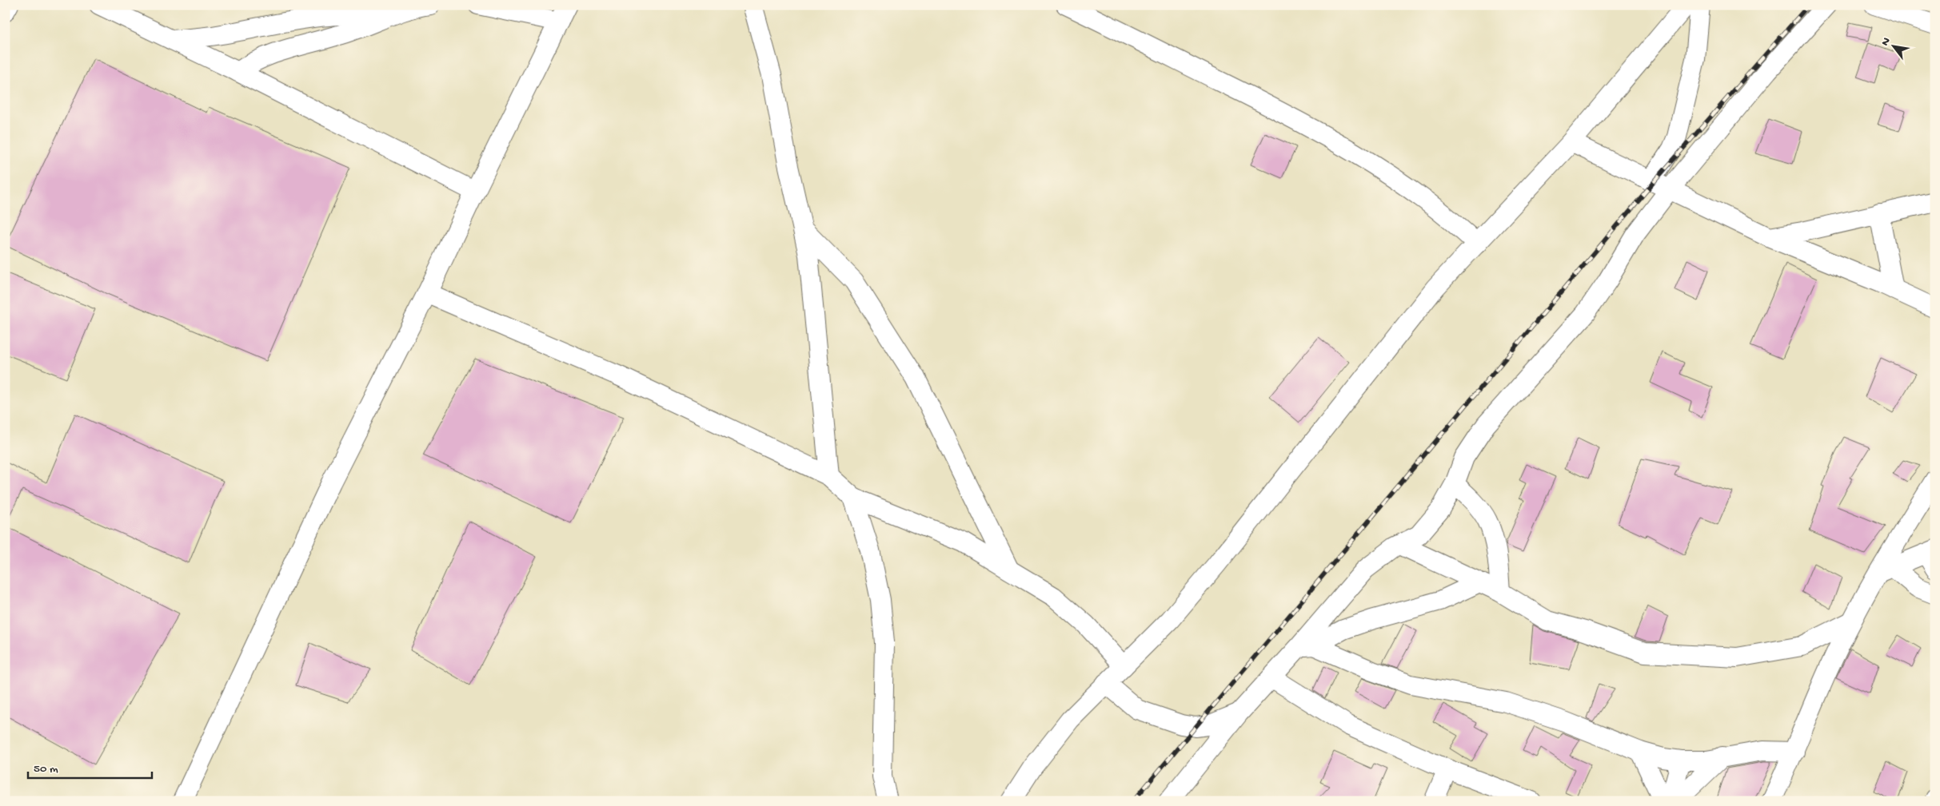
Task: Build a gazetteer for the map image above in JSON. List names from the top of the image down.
{
  "scale_bar": "50 m",
  "north": "top left"
}
